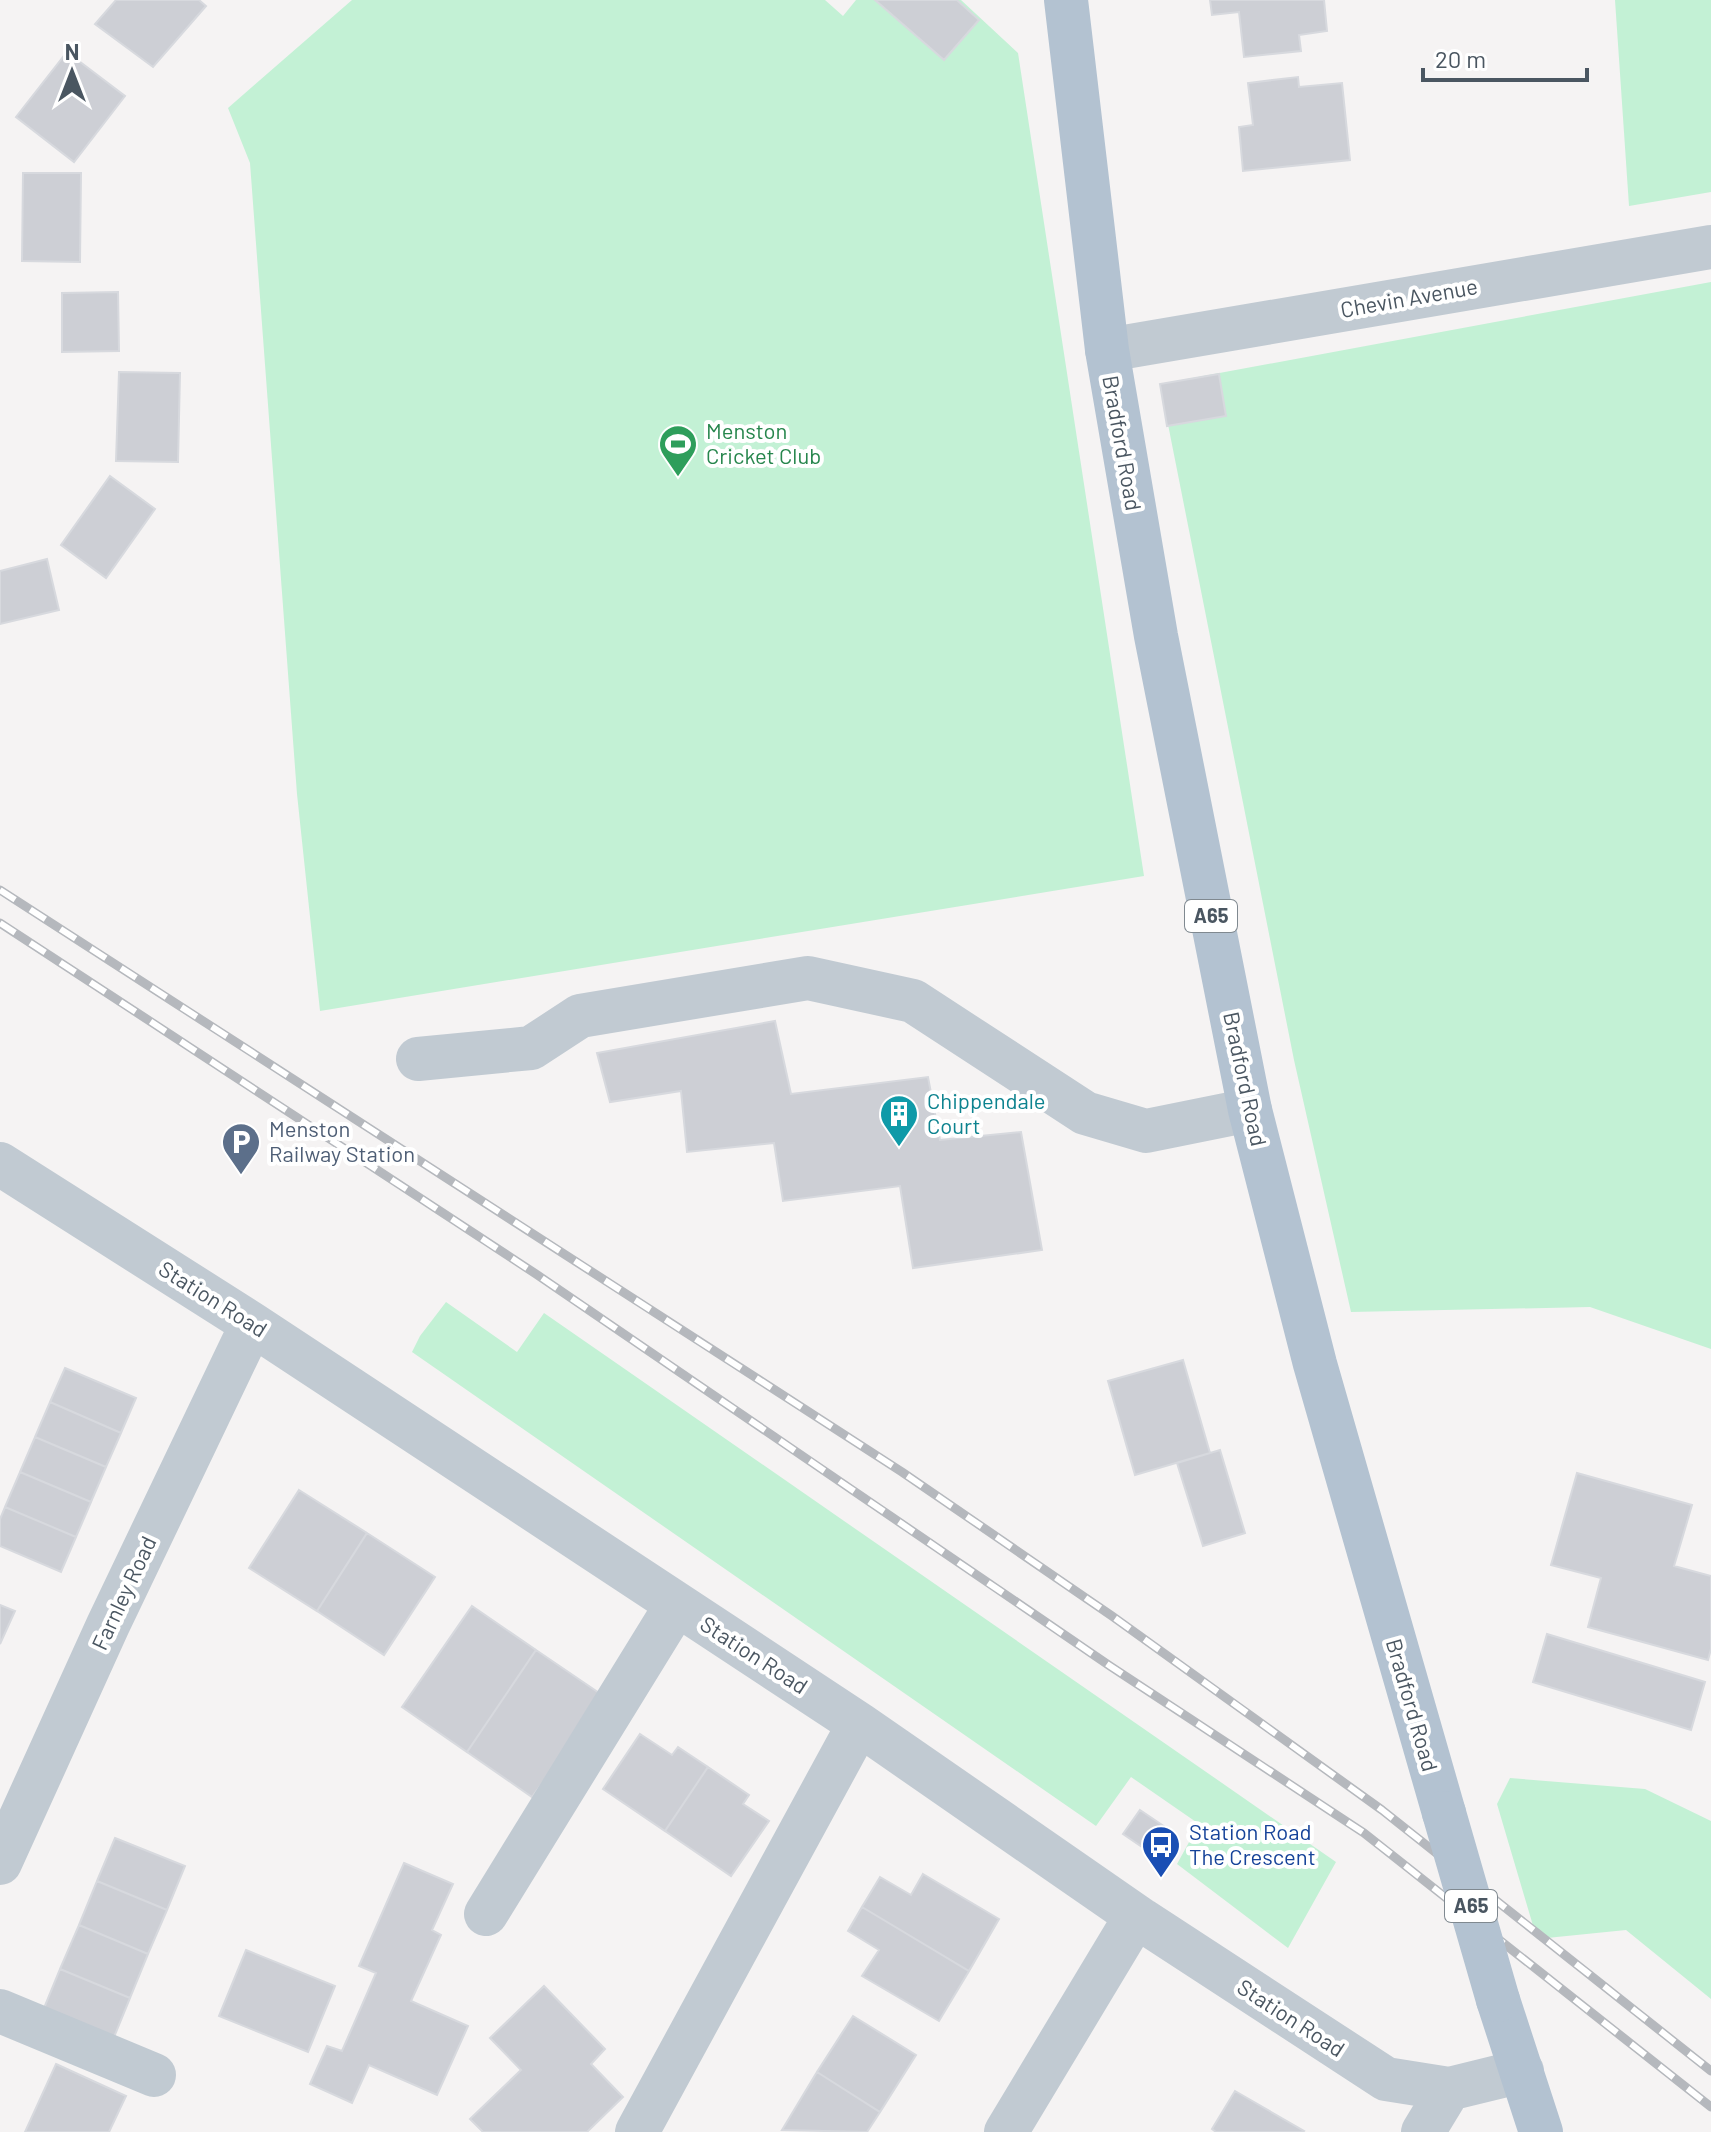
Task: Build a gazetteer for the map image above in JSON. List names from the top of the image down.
{
  "streets": {
    "main road": ["Bradford Road", "A65"],
    "street": ["Chevin Avenue", "Station Road", "Farnley Road"]
  },
  "crossings": [
    ["Chevin Avenue", "Bradford Road"],
    ["Bradford Road", "Station Road"],
    ["Station Road", "Farnley Road"]
  ],
  "places": {
    "sports": ["Menston Cricket Club"],
    "building": ["Chippendale Court"],
    "parking": ["Menston Railway Station"],
    "bus stop": ["Station Road The Crescent"]
  },
  "scale_bar": "20 m",
  "north": "top"
}
